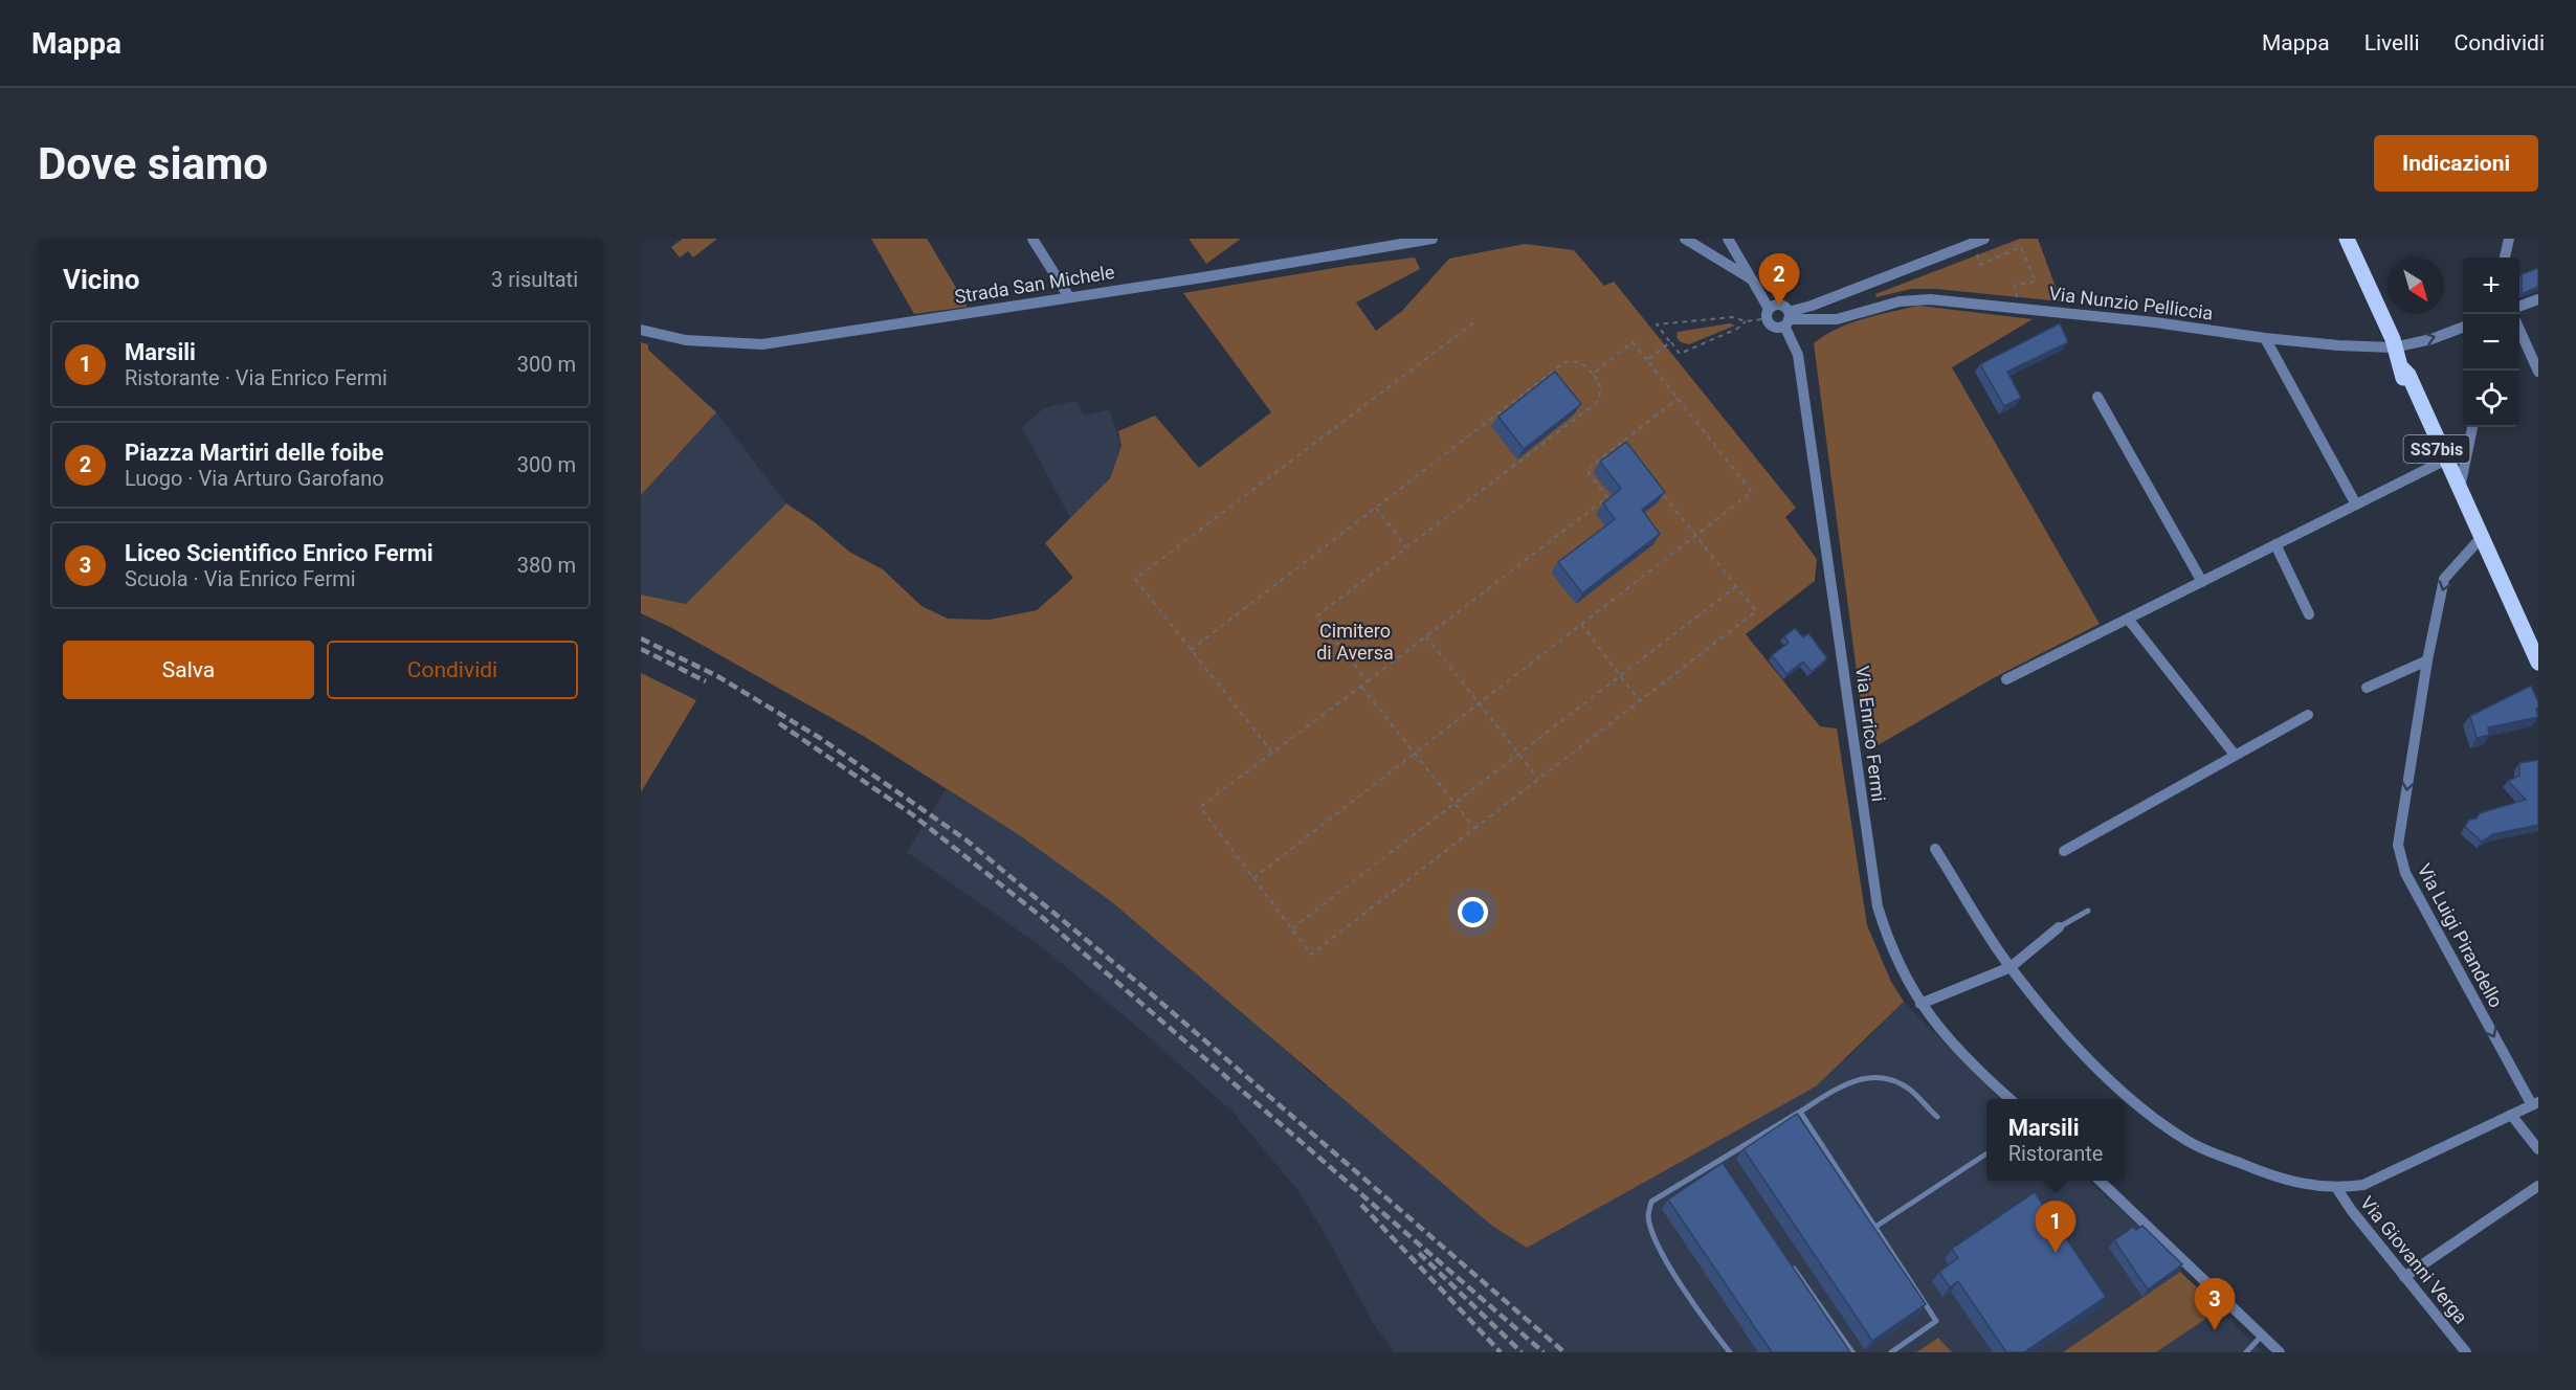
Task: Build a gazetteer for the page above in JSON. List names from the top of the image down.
{
  "streets": {
    "main road": ["SS7bis"],
    "street": [
      "Strada San Michele",
      "Via Nunzio Pelliccia",
      "Via Enrico Fermi",
      "Via Luigi Pirandello",
      "Via Giovanni Verga"
    ]
  },
  "crossings": [
    ["Via Nunzio Pelliccia", "SS7bis"],
    ["Via Nunzio Pelliccia", "Via Enrico Fermi"],
    ["SS7bis", "Via Luigi Pirandello"]
  ],
  "one_way": ["Via Luigi Pirandello"],
  "parks": ["Cimitero di Aversa"],
  "north": "bottom right",
  "page": {
    "header": "Mappa",
    "nav": ["Mappa", "Livelli", "Condividi"],
    "buttons": [
      "Indicazioni",
      ["Salva", "Condividi"]
    ],
    "title": "Dove siamo",
    "heading": ["Vicino", "3 risultati"],
    "pins": ["2", "1", "3"],
    "map_buttons": ["+", "−"],
    "list": [
      {
        "mark": "1",
        "name": "Marsili",
        "note": "Ristorante · Via Enrico Fermi",
        "value": "300 m"
      },
      {
        "mark": "2",
        "name": "Piazza Martiri delle foibe",
        "note": "Luogo · Via Arturo Garofano",
        "value": "300 m"
      },
      {
        "mark": "3",
        "name": "Liceo Scientifico Enrico Fermi",
        "note": "Scuola · Via Enrico Fermi",
        "value": "380 m"
      }
    ],
    "popup": ["Marsili", "Ristorante"]
  }
}
